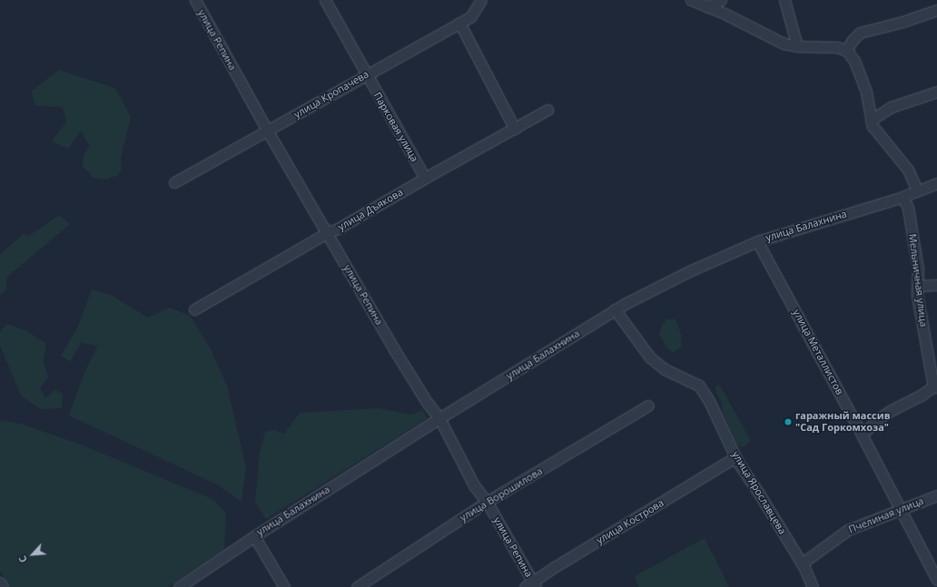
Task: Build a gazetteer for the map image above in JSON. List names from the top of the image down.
{
  "streets": {
    "street": [
      "улица Репина",
      "улица Кропачева",
      "Парковая улица",
      "улица Дъякова",
      "улица Балахнина",
      "Мельничная улица",
      "улица Металлистов",
      "улица Ярославцева",
      "улица Ворошилова",
      "Пчелиная улица",
      "улица Кострова"
    ]
  },
  "crossings": [
    ["улица Репина", "улица Кропачева"],
    ["улица Репина", "улица Дъякова"],
    ["улица Репина", "улица Балахнина"],
    ["улица Репина", "улица Ворошилова"],
    ["улица Репина", "улица Кострова"],
    ["улица Кропачева", "Парковая улица"],
    ["Парковая улица", "улица Дъякова"],
    ["улица Балахнина", "Мельничная улица"],
    ["улица Балахнина", "улица Металлистов"],
    ["улица Балахнина", "улица Ярославцева"],
    ["улица Металлистов", "Пчелиная улица"],
    ["улица Ярославцева", "Пчелиная улица"],
    ["улица Ярославцева", "улица Кострова"]
  ],
  "places": ["гаражный массив \"Сад Горкомхоза\""],
  "north": "bottom left"
}
